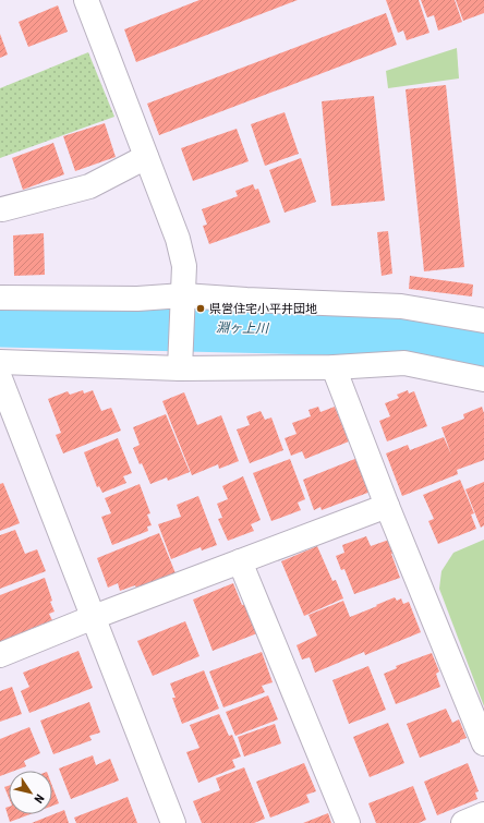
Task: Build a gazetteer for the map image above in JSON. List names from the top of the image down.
{
  "water": ["淵ヶ上川"],
  "places": ["県営住宅小平井団地"],
  "north": "bottom right"
}
